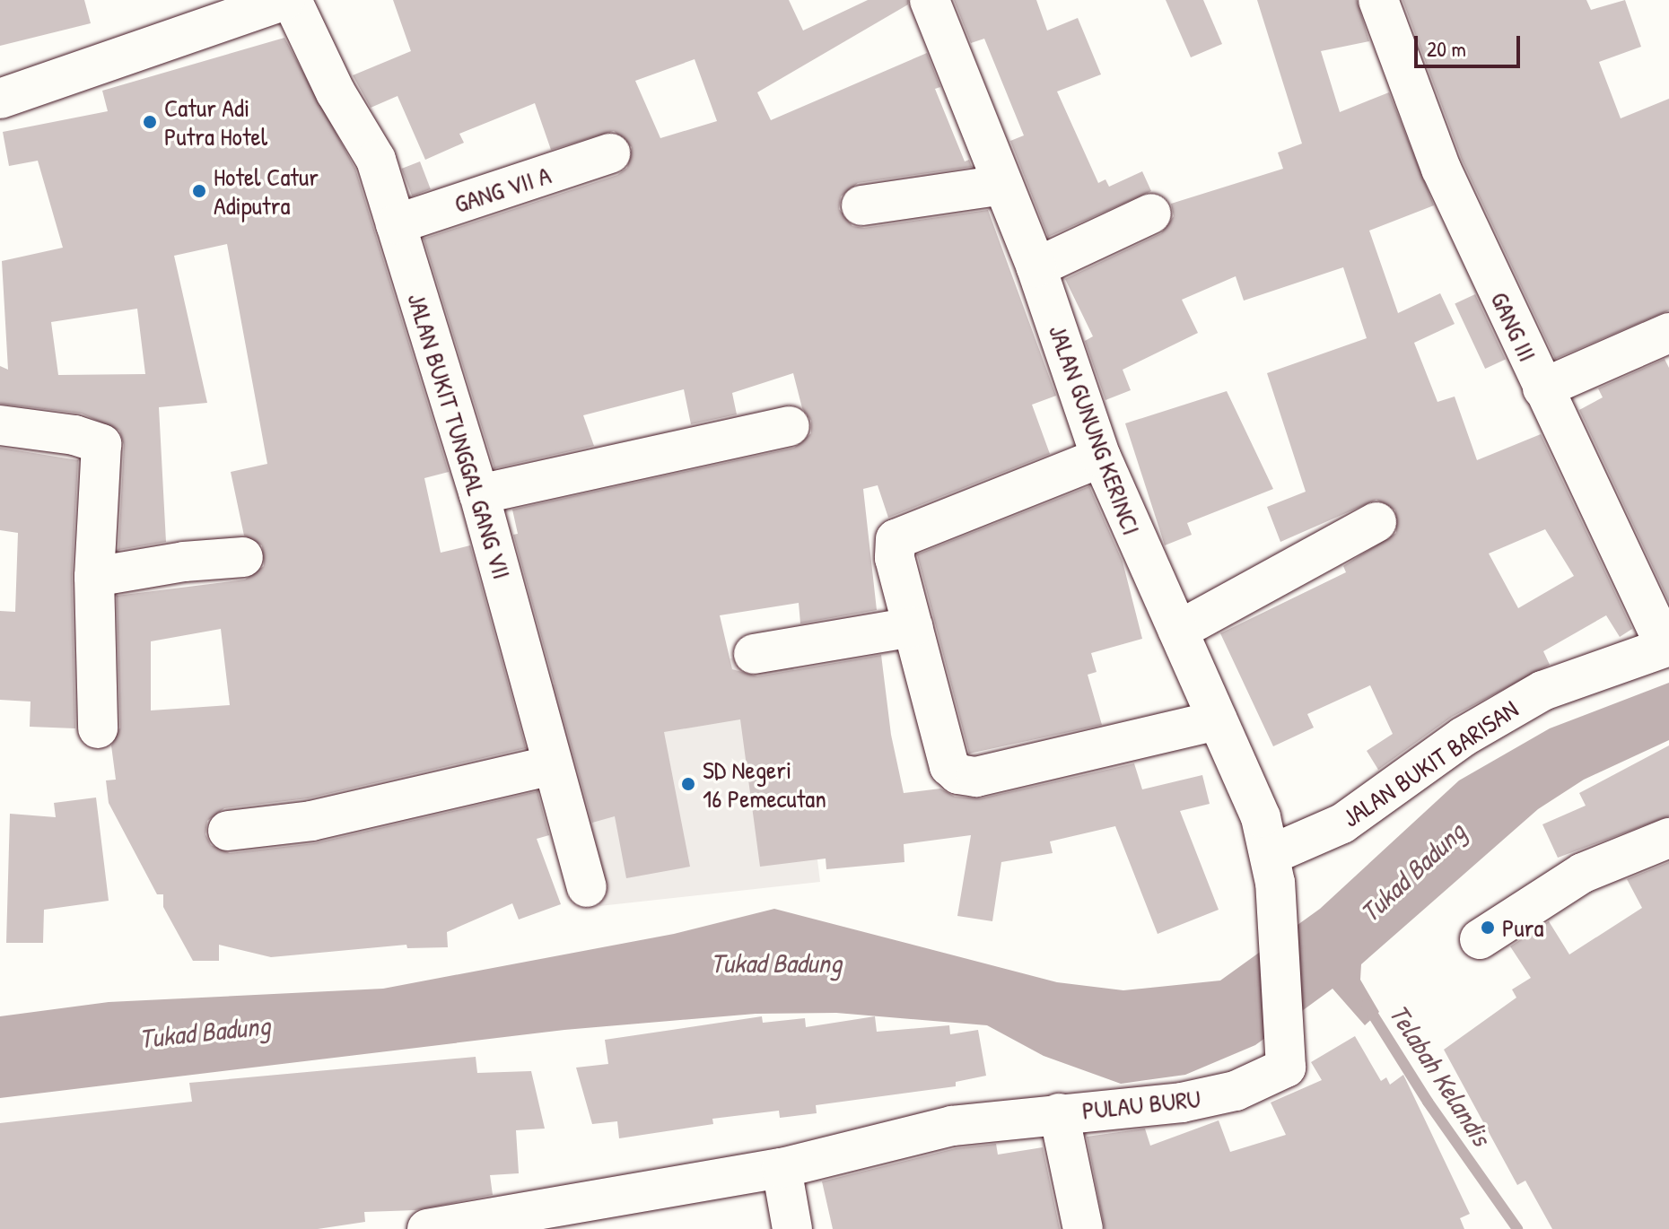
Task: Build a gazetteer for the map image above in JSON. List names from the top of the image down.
{
  "streets": {
    "street": [
      "GANG VII A",
      "GANG III",
      "JALAN GUNUNG KERINCI",
      "JALAN BUKIT TUNGGAL GANG VII",
      "JALAN BUKIT BARISAN",
      "PULAU BURU"
    ]
  },
  "crossings": [
    ["GANG VII A", "JALAN BUKIT TUNGGAL GANG VII"],
    ["GANG III", "JALAN BUKIT BARISAN"],
    ["JALAN GUNUNG KERINCI", "JALAN BUKIT BARISAN"],
    ["JALAN GUNUNG KERINCI", "PULAU BURU"],
    ["JALAN BUKIT BARISAN", "PULAU BURU"]
  ],
  "water": ["Tukad Badung", "Telabah Kelandis"],
  "places": [
    "Catur Adi Putra Hotel",
    "Hotel Catur Adiputra",
    "SD Negeri 16 Pemecutan",
    "Pura"
  ],
  "scale_bar": "20 m"
}
